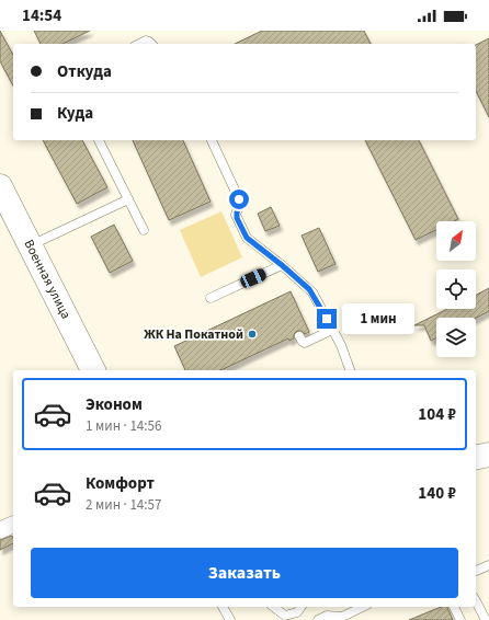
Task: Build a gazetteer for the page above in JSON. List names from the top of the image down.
{
  "streets": {
    "main road": ["Военная улица"]
  },
  "places": ["ЖК На Покатной"],
  "north": "top right",
  "page": {
    "status": "14:54",
    "banner": ["Откуда", "Куда"],
    "bubble": "1 мин",
    "list": [
      {
        "name": "Эконом",
        "note": "1 мин · 14:56",
        "value": "104 ₽"
      },
      {
        "name": "Комфорт",
        "note": "2 мин · 14:57",
        "value": "140 ₽"
      }
    ],
    "buttons": "Заказать"
  }
}
